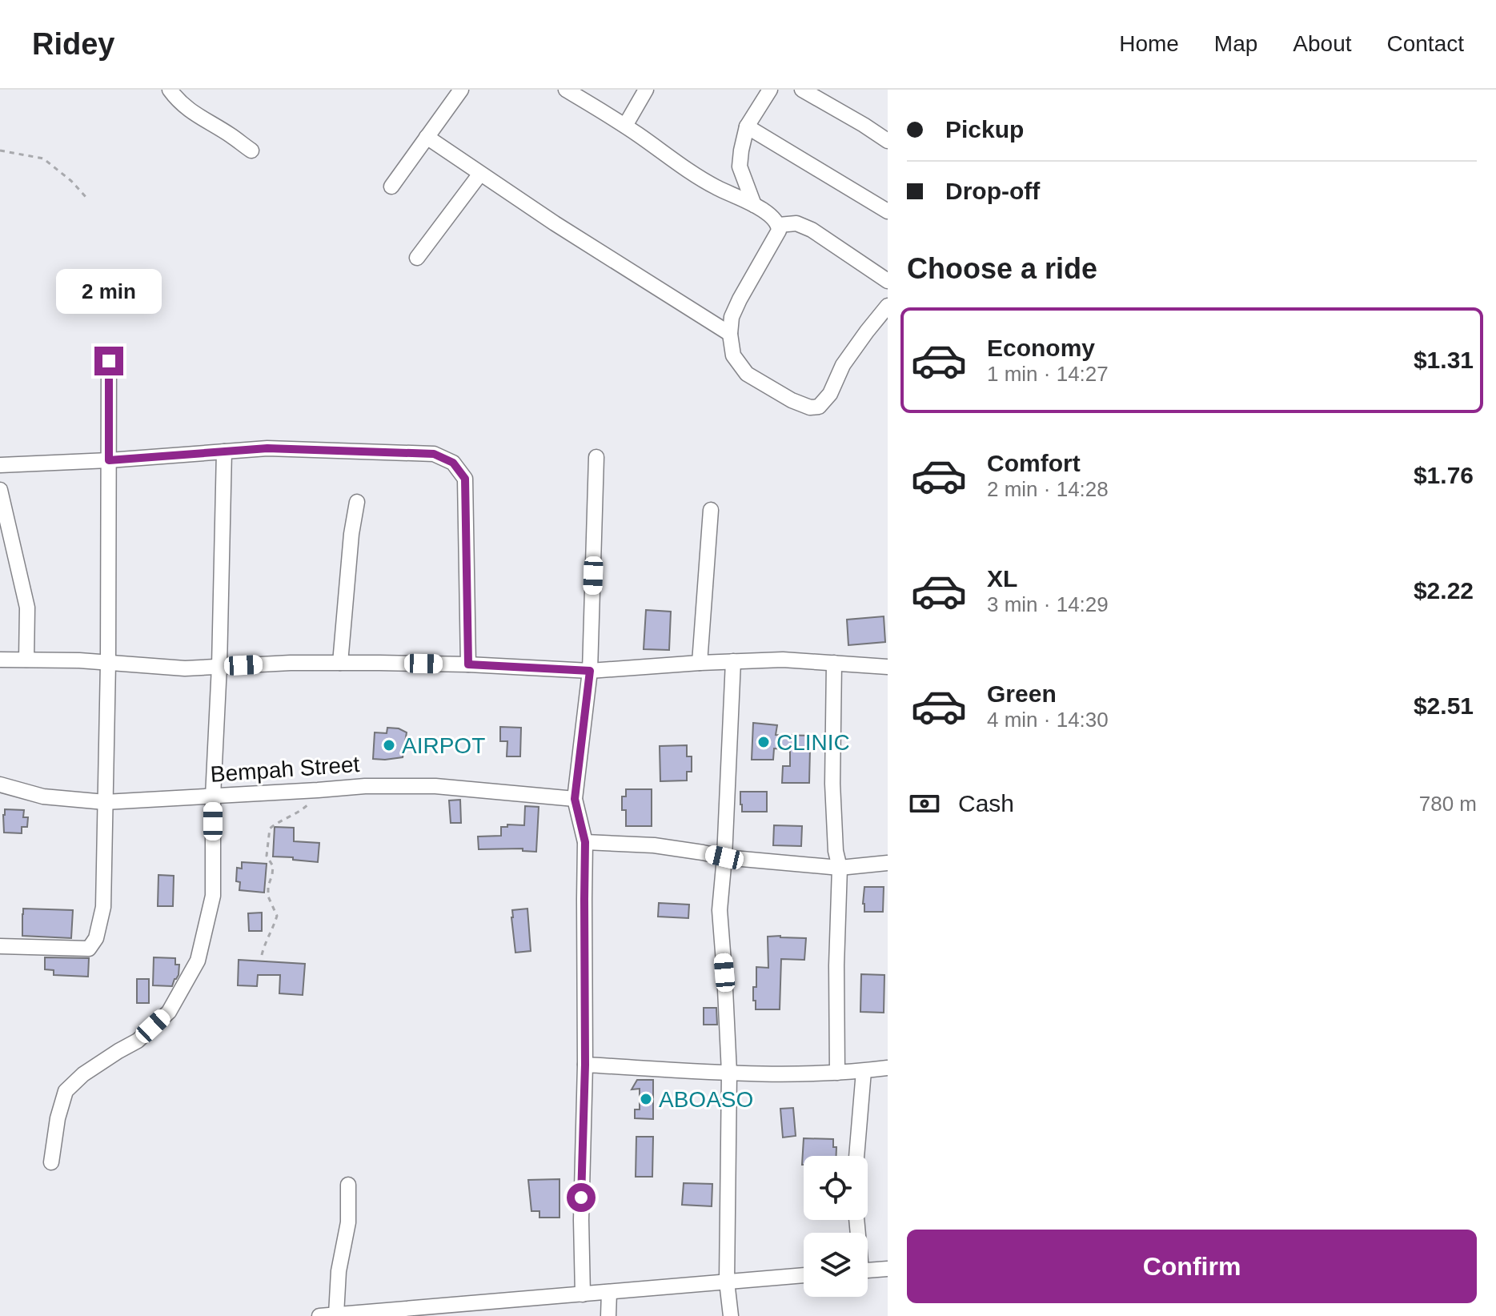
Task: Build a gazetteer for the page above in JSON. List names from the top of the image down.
{
  "streets": {
    "street": ["Bempah Street"]
  },
  "places": ["CLINIC", "AIRPOT", "ABOASO"],
  "page": {
    "header": "Ridey",
    "nav": [
      "Home",
      "Map",
      "About",
      "Contact"
    ],
    "banner": ["Pickup", "Drop-off"],
    "heading": "Choose a ride",
    "bubble": "2 min",
    "list": [
      {
        "name": "Economy",
        "note": "1 min · 14:27",
        "value": "$1.31"
      },
      {
        "name": "Comfort",
        "note": "2 min · 14:28",
        "value": "$1.76"
      },
      {
        "name": "XL",
        "note": "3 min · 14:29",
        "value": "$2.22"
      },
      {
        "name": "Green",
        "note": "4 min · 14:30",
        "value": "$2.51"
      }
    ],
    "pay": ["Cash", "780 m"],
    "buttons": "Confirm"
  }
}
